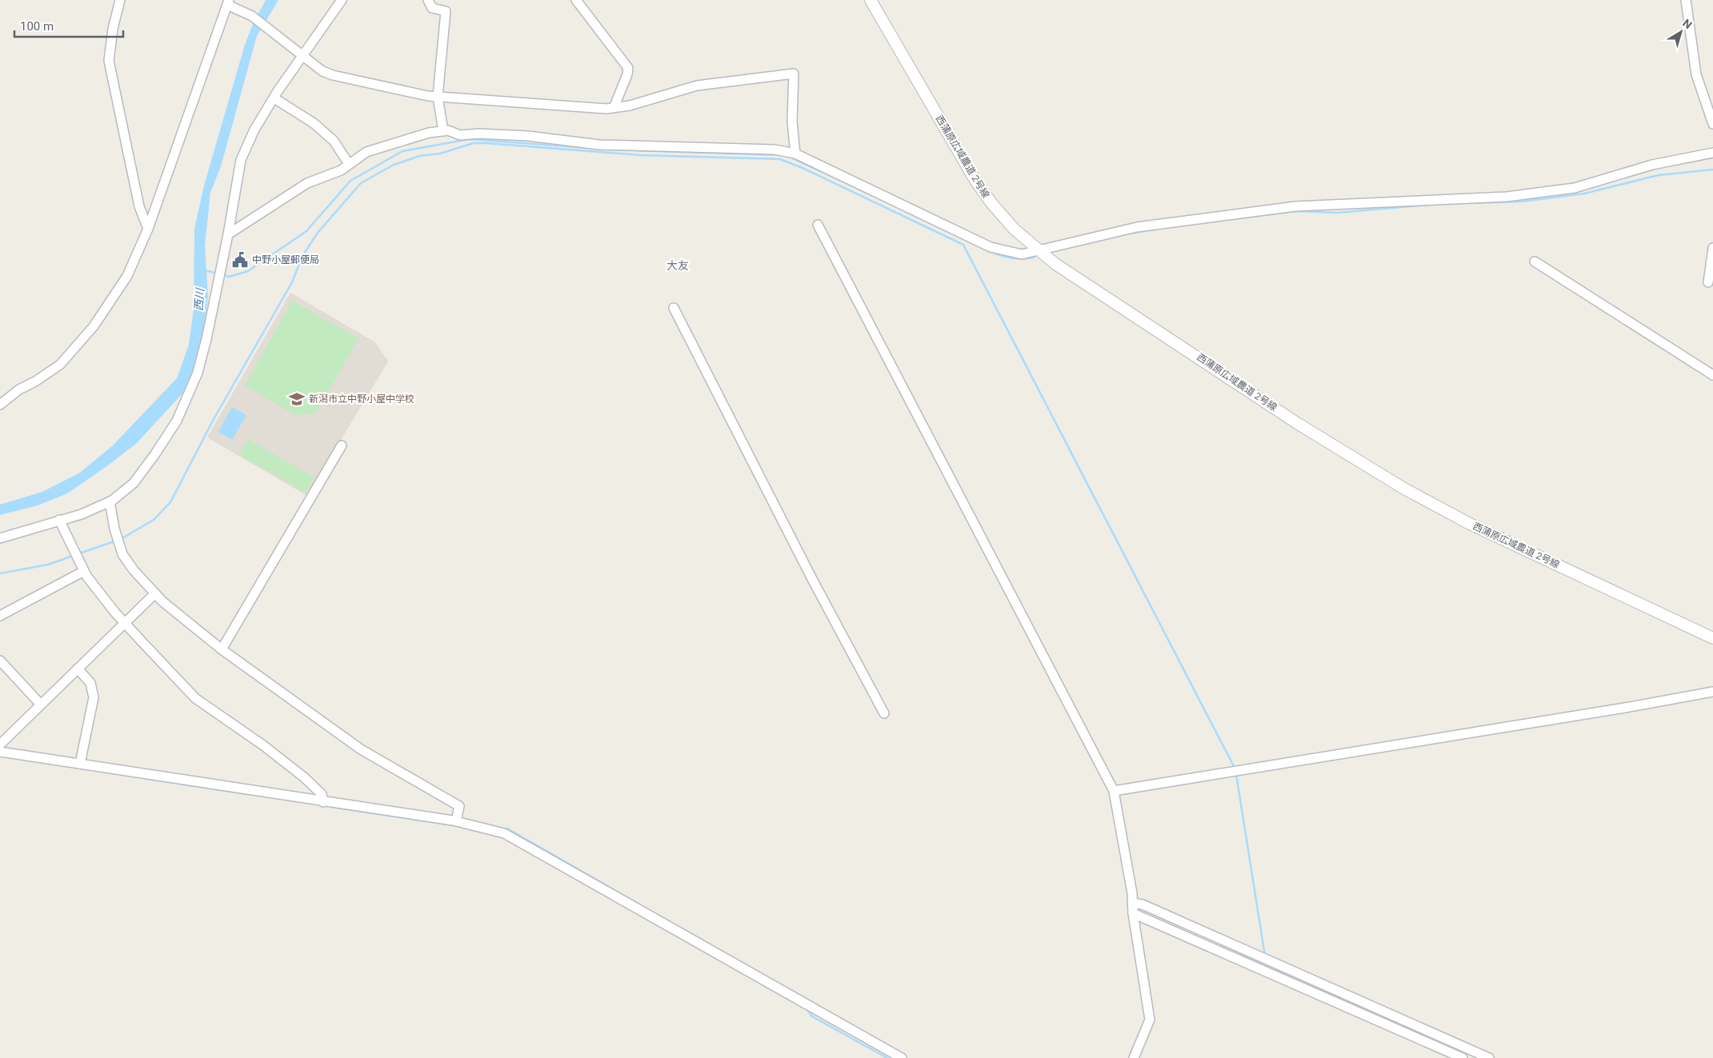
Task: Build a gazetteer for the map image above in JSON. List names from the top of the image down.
{
  "streets": {
    "street": ["西蒲原広域農道 2号線"]
  },
  "districts": ["大友"],
  "water": ["西川"],
  "places": {
    "public building": ["中野小屋郵便局"],
    "school or university": ["新潟市立中野小屋中学校"]
  },
  "scale_bar": "100 m",
  "north": "top right"
}
